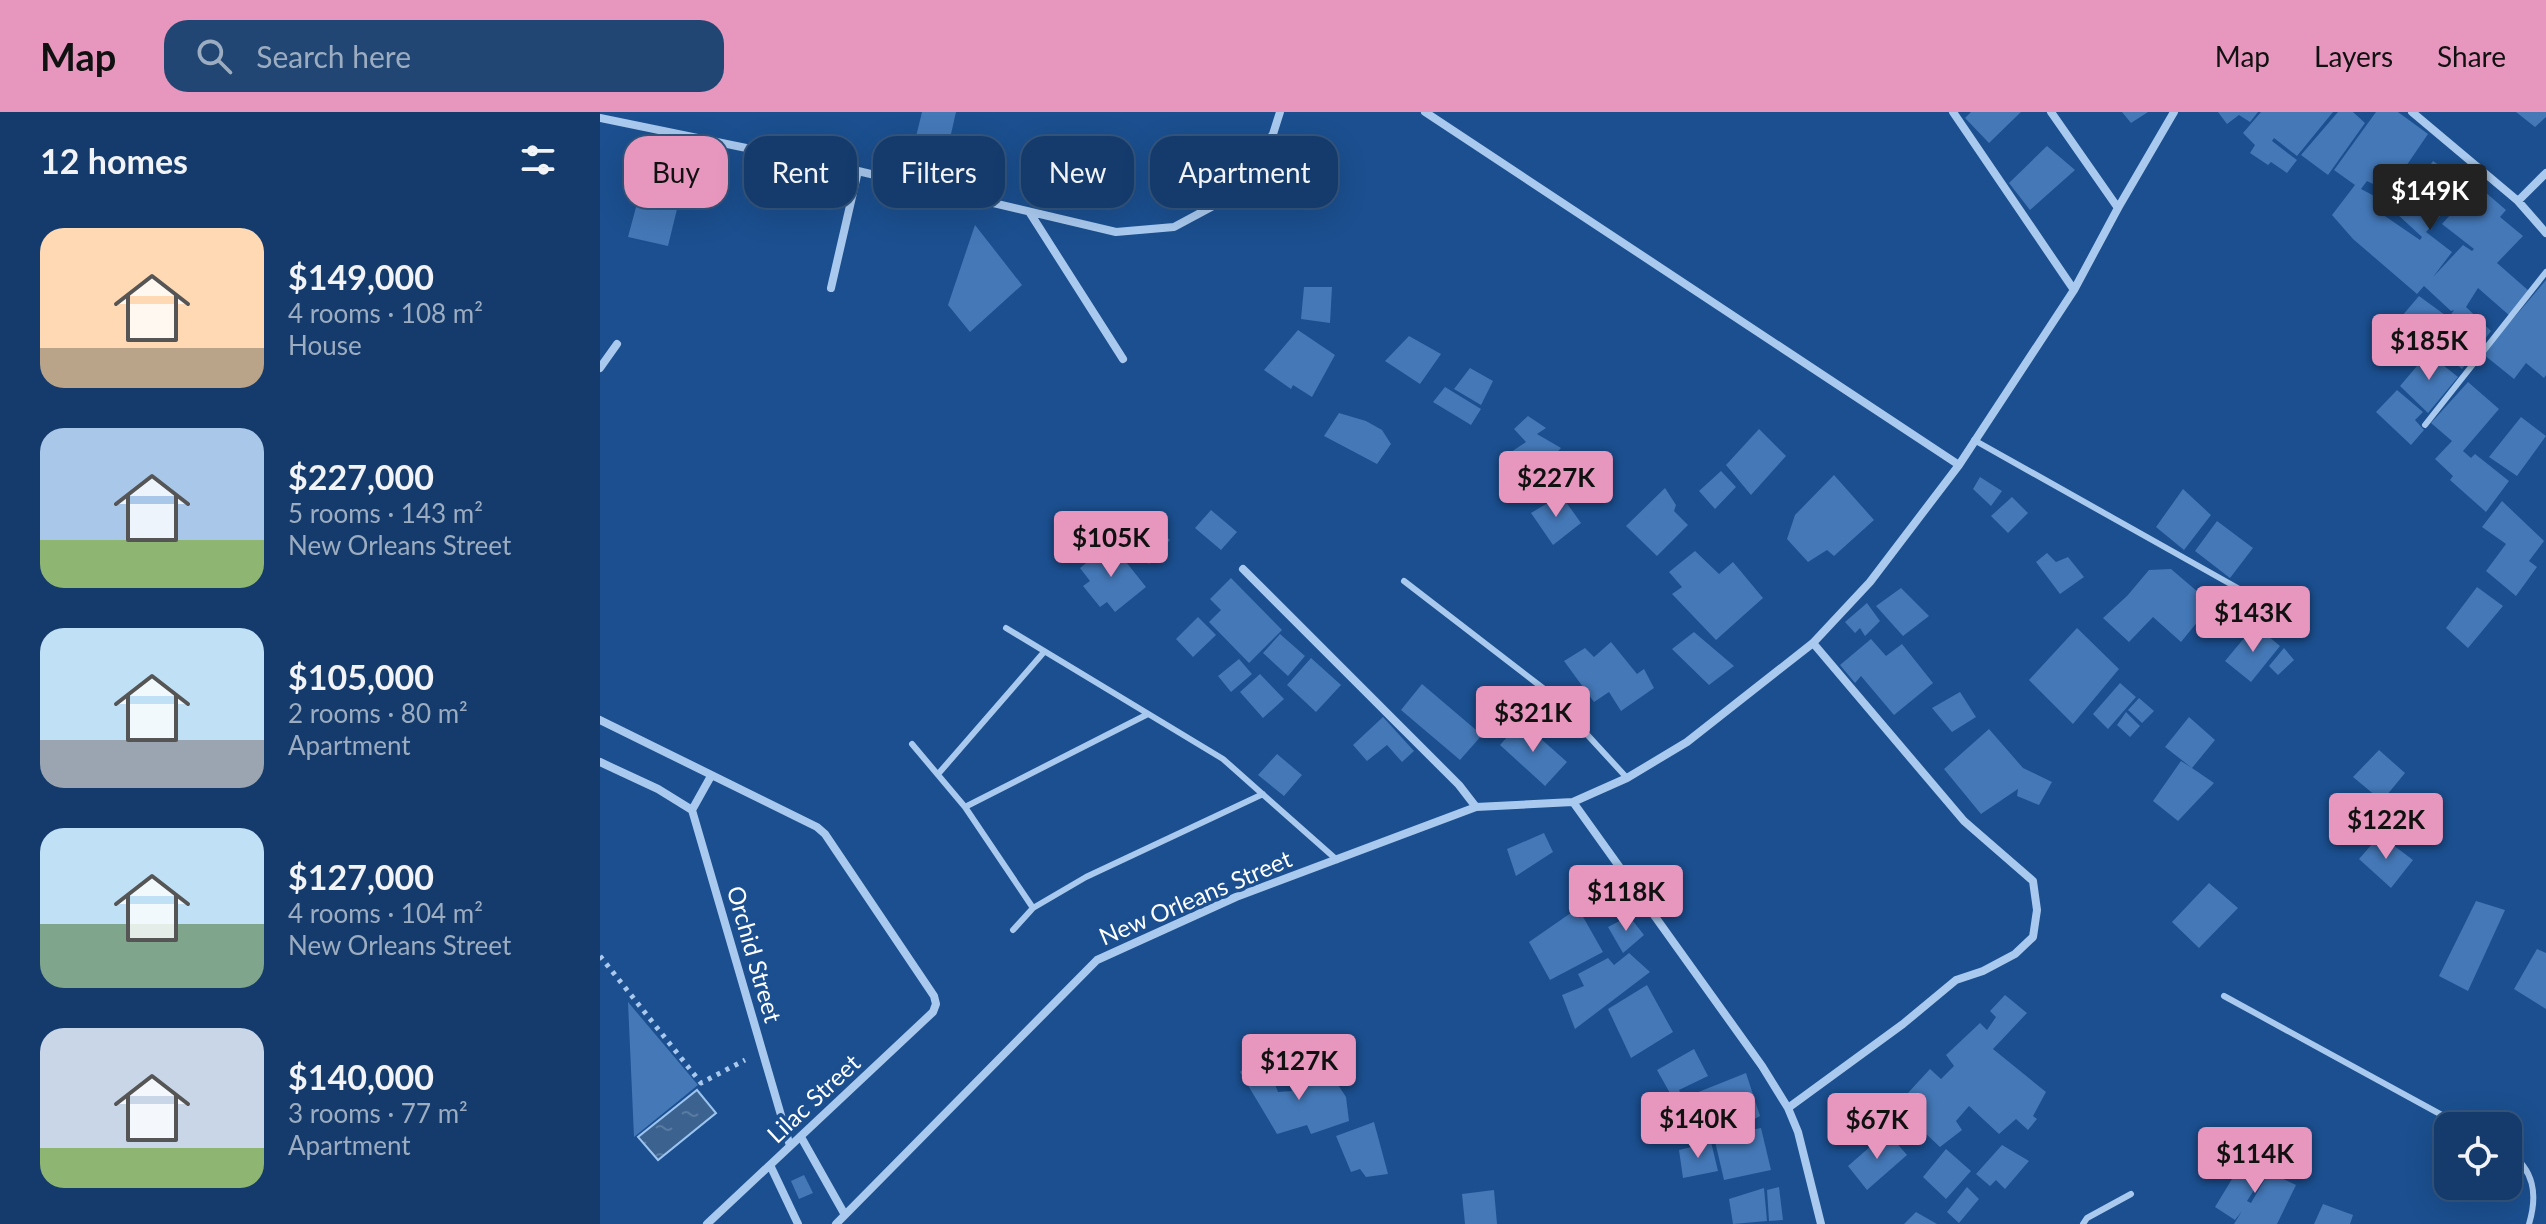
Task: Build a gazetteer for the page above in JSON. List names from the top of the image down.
{
  "streets": {
    "street": ["New Orleans Street", "Orchid Street", "Lilac Street"]
  },
  "crossings": [
    ["Orchid Street", "Lilac Street"]
  ],
  "page": {
    "header": "Map",
    "search": "Search here",
    "nav": ["Map", "Layers", "Share"],
    "heading": "12 homes",
    "chip": [
      "Buy",
      "Rent",
      "Filters",
      "New",
      "Apartment"
    ],
    "price": [
      "$149K",
      "$185K",
      "$227K",
      "$105K",
      "$143K",
      "$321K",
      "$122K",
      "$118K",
      "$127K",
      "$140K",
      "$67K",
      "$114K"
    ],
    "list": [
      {
        "name": "$149,000",
        "note": "4 rooms · 108 m² · House"
      },
      {
        "name": "$227,000",
        "note": "5 rooms · 143 m² · New Orleans Street"
      },
      {
        "name": "$105,000",
        "note": "2 rooms · 80 m² · Apartment"
      },
      {
        "name": "$127,000",
        "note": "4 rooms · 104 m² · New Orleans Street"
      },
      {
        "name": "$140,000",
        "note": "3 rooms · 77 m² · Apartment"
      }
    ]
  }
}
